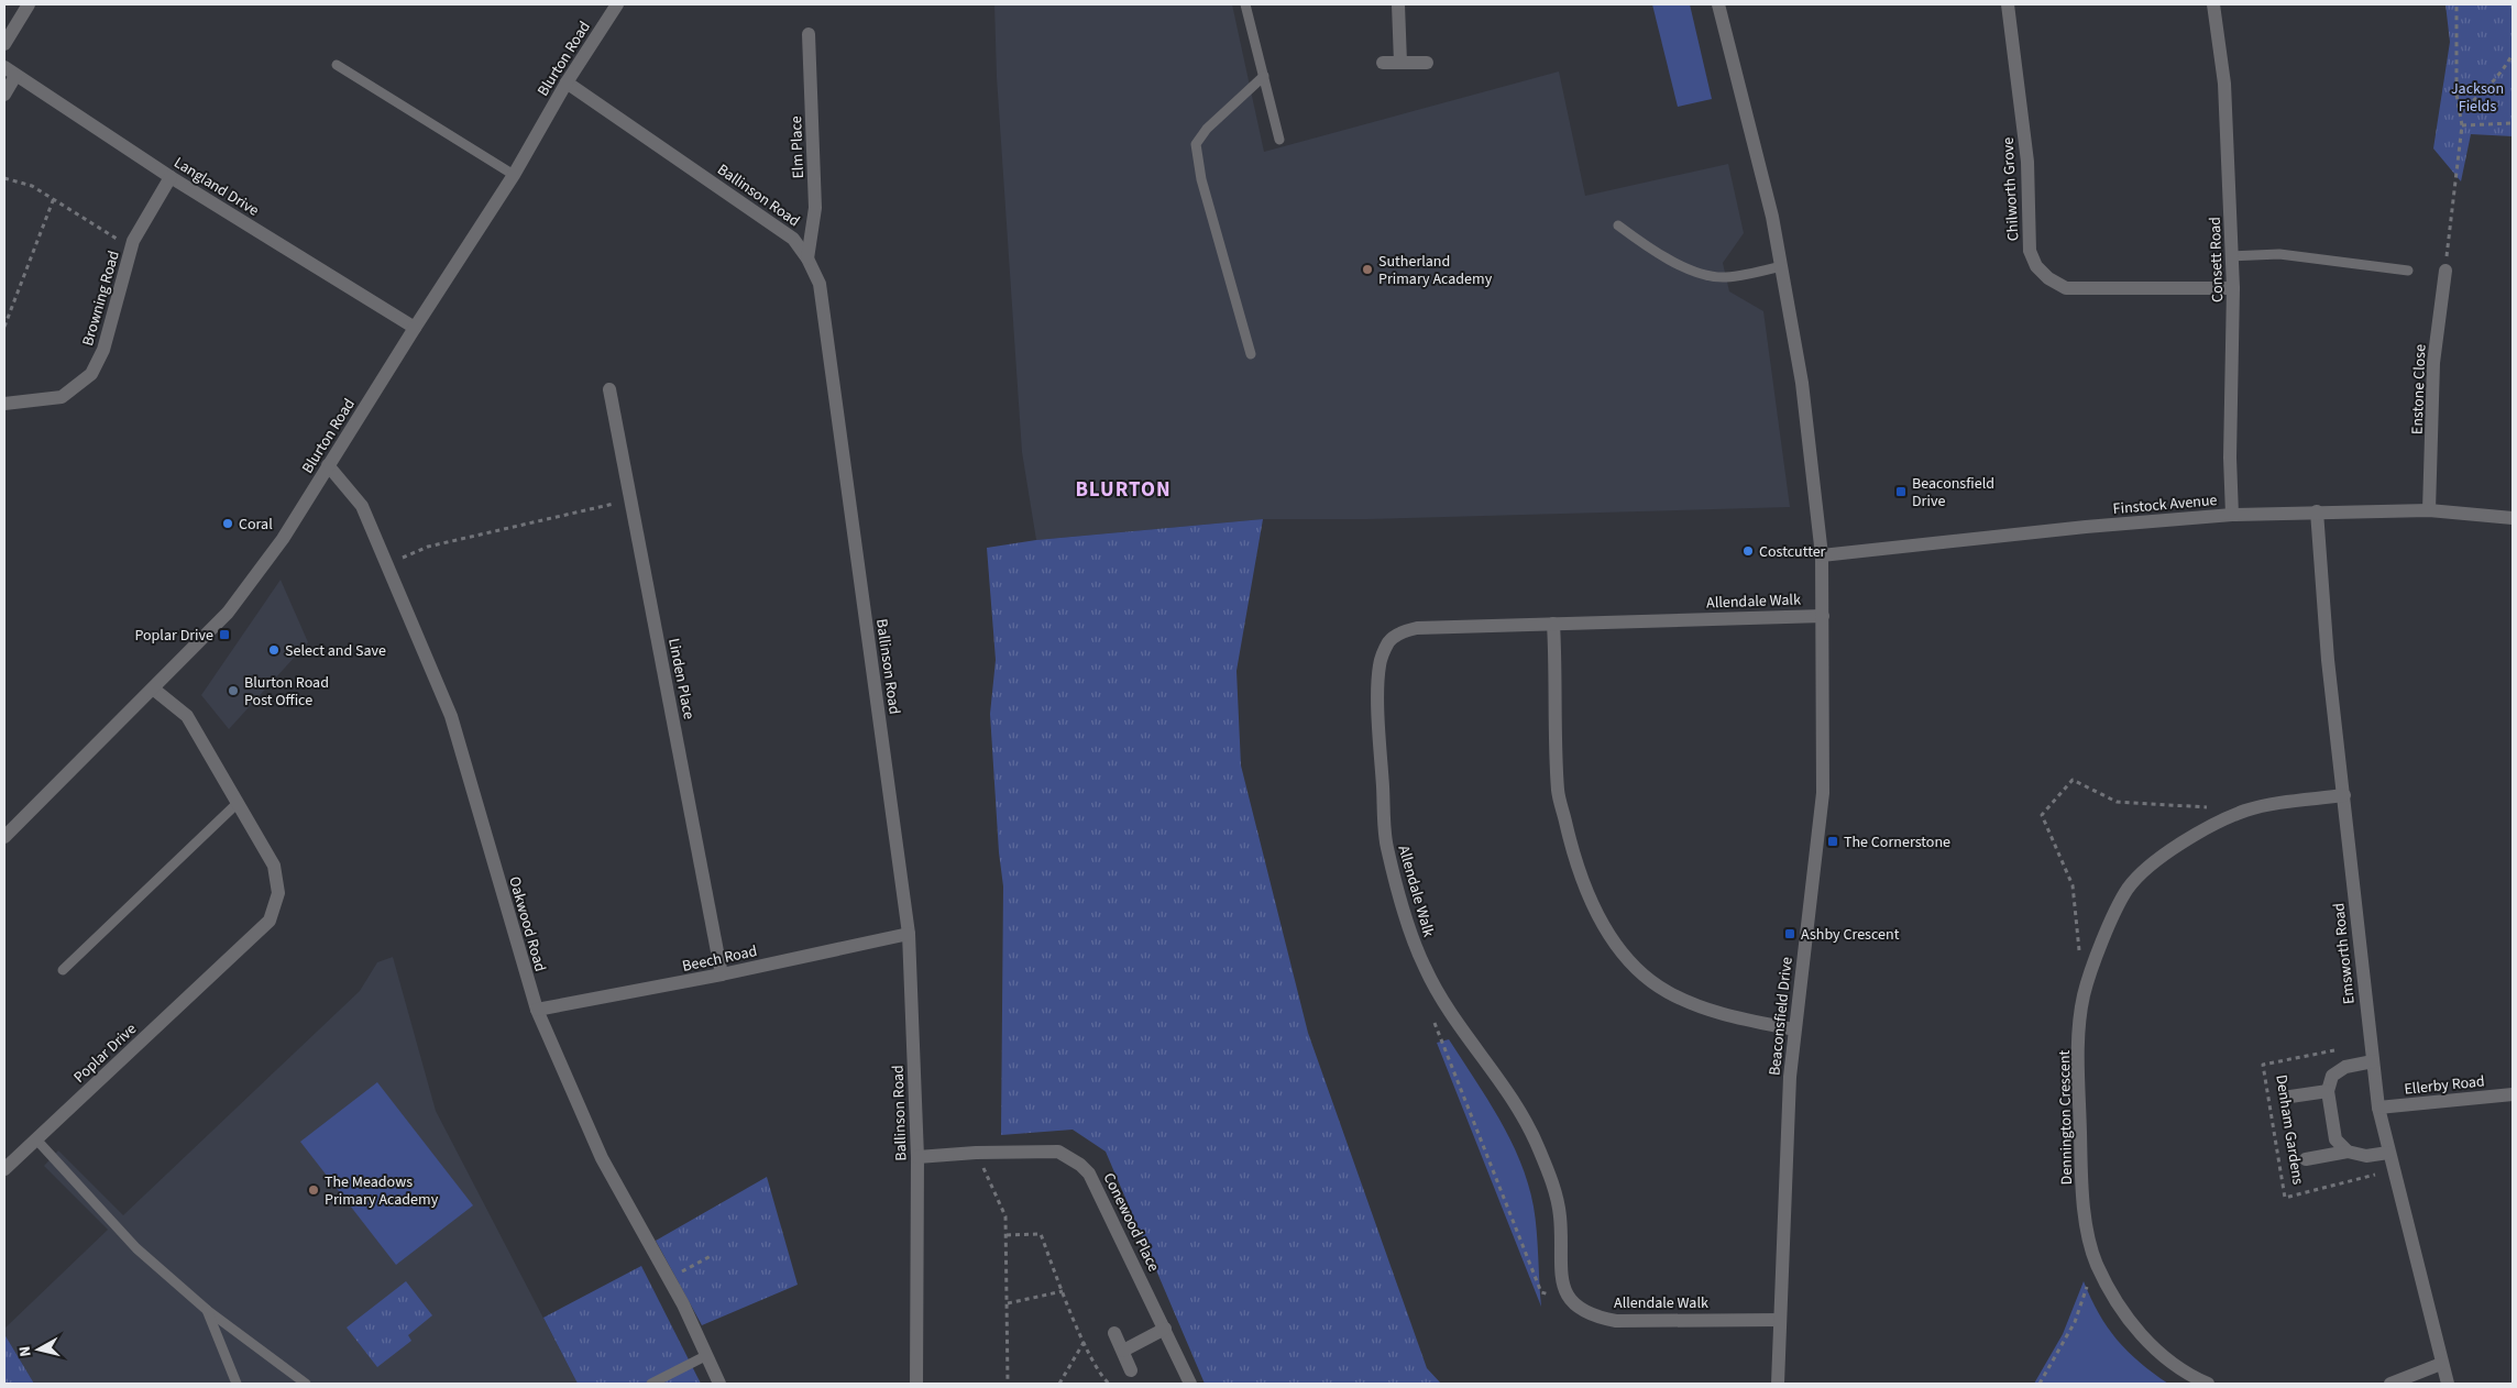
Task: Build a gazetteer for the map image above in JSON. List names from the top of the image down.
{
  "streets": {
    "street": [
      "Blurton Road",
      "Elm Place",
      "Langland Drive",
      "Chilworth Grove",
      "Ballinson Road",
      "Consett Road",
      "Browning Road",
      "Enstone Close",
      "Finstock Avenue",
      "Allendale Walk",
      "Linden Place",
      "Oakwood Road",
      "Emsworth Road",
      "Beech Road",
      "Beaconsfield Drive",
      "Poplar Drive",
      "Ellerby Road",
      "Dennington Crescent",
      "Denham Gardens",
      "Conewood Place"
    ]
  },
  "crossings": [
    ["Blurton Road", "Langland Drive"],
    ["Blurton Road", "Ballinson Road"],
    ["Blurton Road", "Oakwood Road"],
    ["Blurton Road", "Poplar Drive"],
    ["Elm Place", "Ballinson Road"],
    ["Langland Drive", "Browning Road"],
    ["Chilworth Grove", "Consett Road"],
    ["Ballinson Road", "Beech Road"],
    ["Ballinson Road", "Conewood Place"],
    ["Consett Road", "Finstock Avenue"],
    ["Enstone Close", "Finstock Avenue"],
    ["Finstock Avenue", "Emsworth Road"],
    ["Finstock Avenue", "Beaconsfield Drive"],
    ["Allendale Walk", "Beaconsfield Drive"],
    ["Linden Place", "Beech Road"],
    ["Oakwood Road", "Beech Road"],
    ["Emsworth Road", "Ellerby Road"],
    ["Emsworth Road", "Dennington Crescent"],
    ["Emsworth Road", "Denham Gardens"]
  ],
  "districts": ["BLURTON"],
  "parks": ["Jackson Fields"],
  "places": {
    "other": [
      "Sutherland Primary Academy",
      "Coral",
      "Costcutter",
      "Select and Save",
      "Blurton Road Post Office",
      "The Meadows Primary Academy"
    ],
    "transit": [
      "Beaconsfield Drive",
      "Poplar Drive",
      "The Cornerstone",
      "Ashby Crescent"
    ]
  },
  "north": "left"
}
